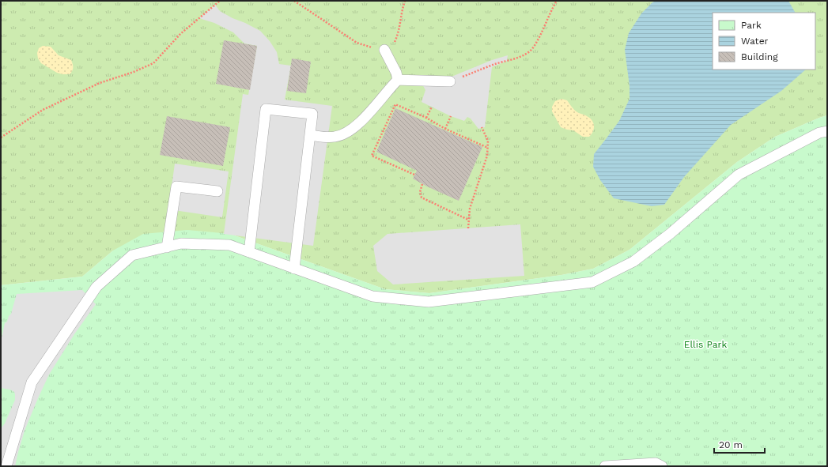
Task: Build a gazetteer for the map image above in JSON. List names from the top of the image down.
{
  "parks": ["Ellis Park"],
  "legend": ["Park", "Water", "Building"],
  "scale_bar": "20 m"
}
